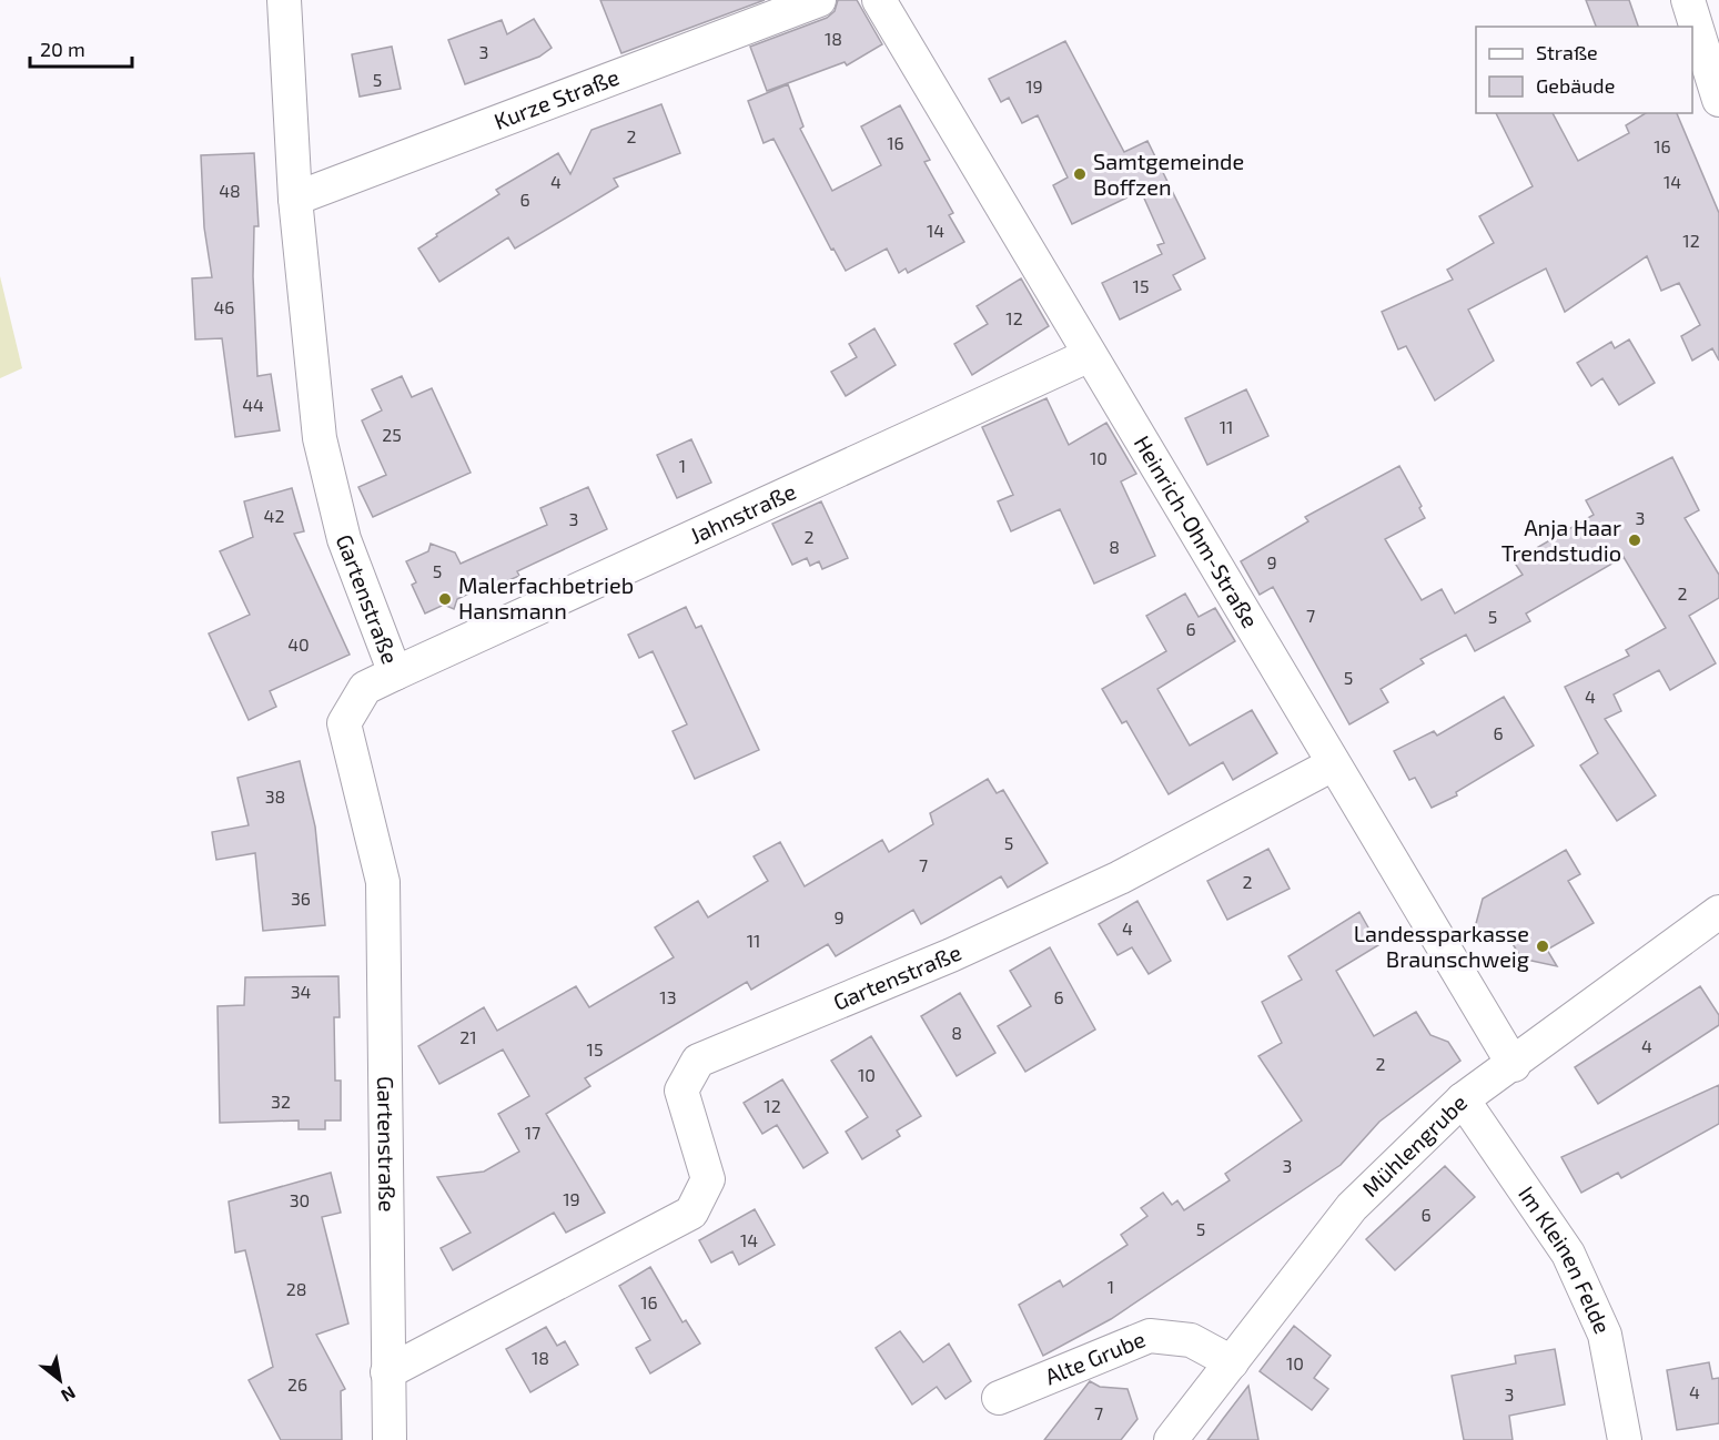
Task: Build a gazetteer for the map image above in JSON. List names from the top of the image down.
{
  "streets": {
    "street": [
      "Kurze Straße",
      "Jahnstraße",
      "Heinrich-Ohm-Straße",
      "Gartenstraße",
      "Mühlengrube",
      "Im Kleinen Felde",
      "Alte Grube"
    ]
  },
  "crossings": [
    ["Kurze Straße", "Gartenstraße"],
    ["Jahnstraße", "Heinrich-Ohm-Straße"],
    ["Jahnstraße", "Gartenstraße"],
    ["Heinrich-Ohm-Straße", "Gartenstraße"],
    ["Heinrich-Ohm-Straße", "Mühlengrube"],
    ["Mühlengrube", "Im Kleinen Felde"],
    ["Mühlengrube", "Alte Grube"]
  ],
  "places": [
    "Samtgemeinde Boffzen",
    "Anja Haar Trendstudio",
    "Malerfachbetrieb Hansmann",
    "Landessparkasse Braunschweig"
  ],
  "house_numbers": [
    "18",
    "3",
    "5",
    "19",
    "2",
    "16",
    "16",
    "4",
    "14",
    "48",
    "6",
    "14",
    "12",
    "15",
    "46",
    "12",
    "44",
    "11",
    "25",
    "10",
    "1",
    "42",
    "3",
    "3",
    "2",
    "8",
    "9",
    "5",
    "2",
    "7",
    "5",
    "6",
    "40",
    "5",
    "4",
    "6",
    "38",
    "5",
    "7",
    "2",
    "36",
    "9",
    "4",
    "11",
    "34",
    "13",
    "6",
    "8",
    "21",
    "4",
    "15",
    "2",
    "10",
    "32",
    "12",
    "17",
    "3",
    "19",
    "30",
    "6",
    "5",
    "14",
    "1",
    "28",
    "16",
    "18",
    "10",
    "26",
    "4",
    "3",
    "7"
  ],
  "legend": ["Straße", "Gebäude"],
  "scale_bar": "20 m",
  "north": "bottom right"
}
